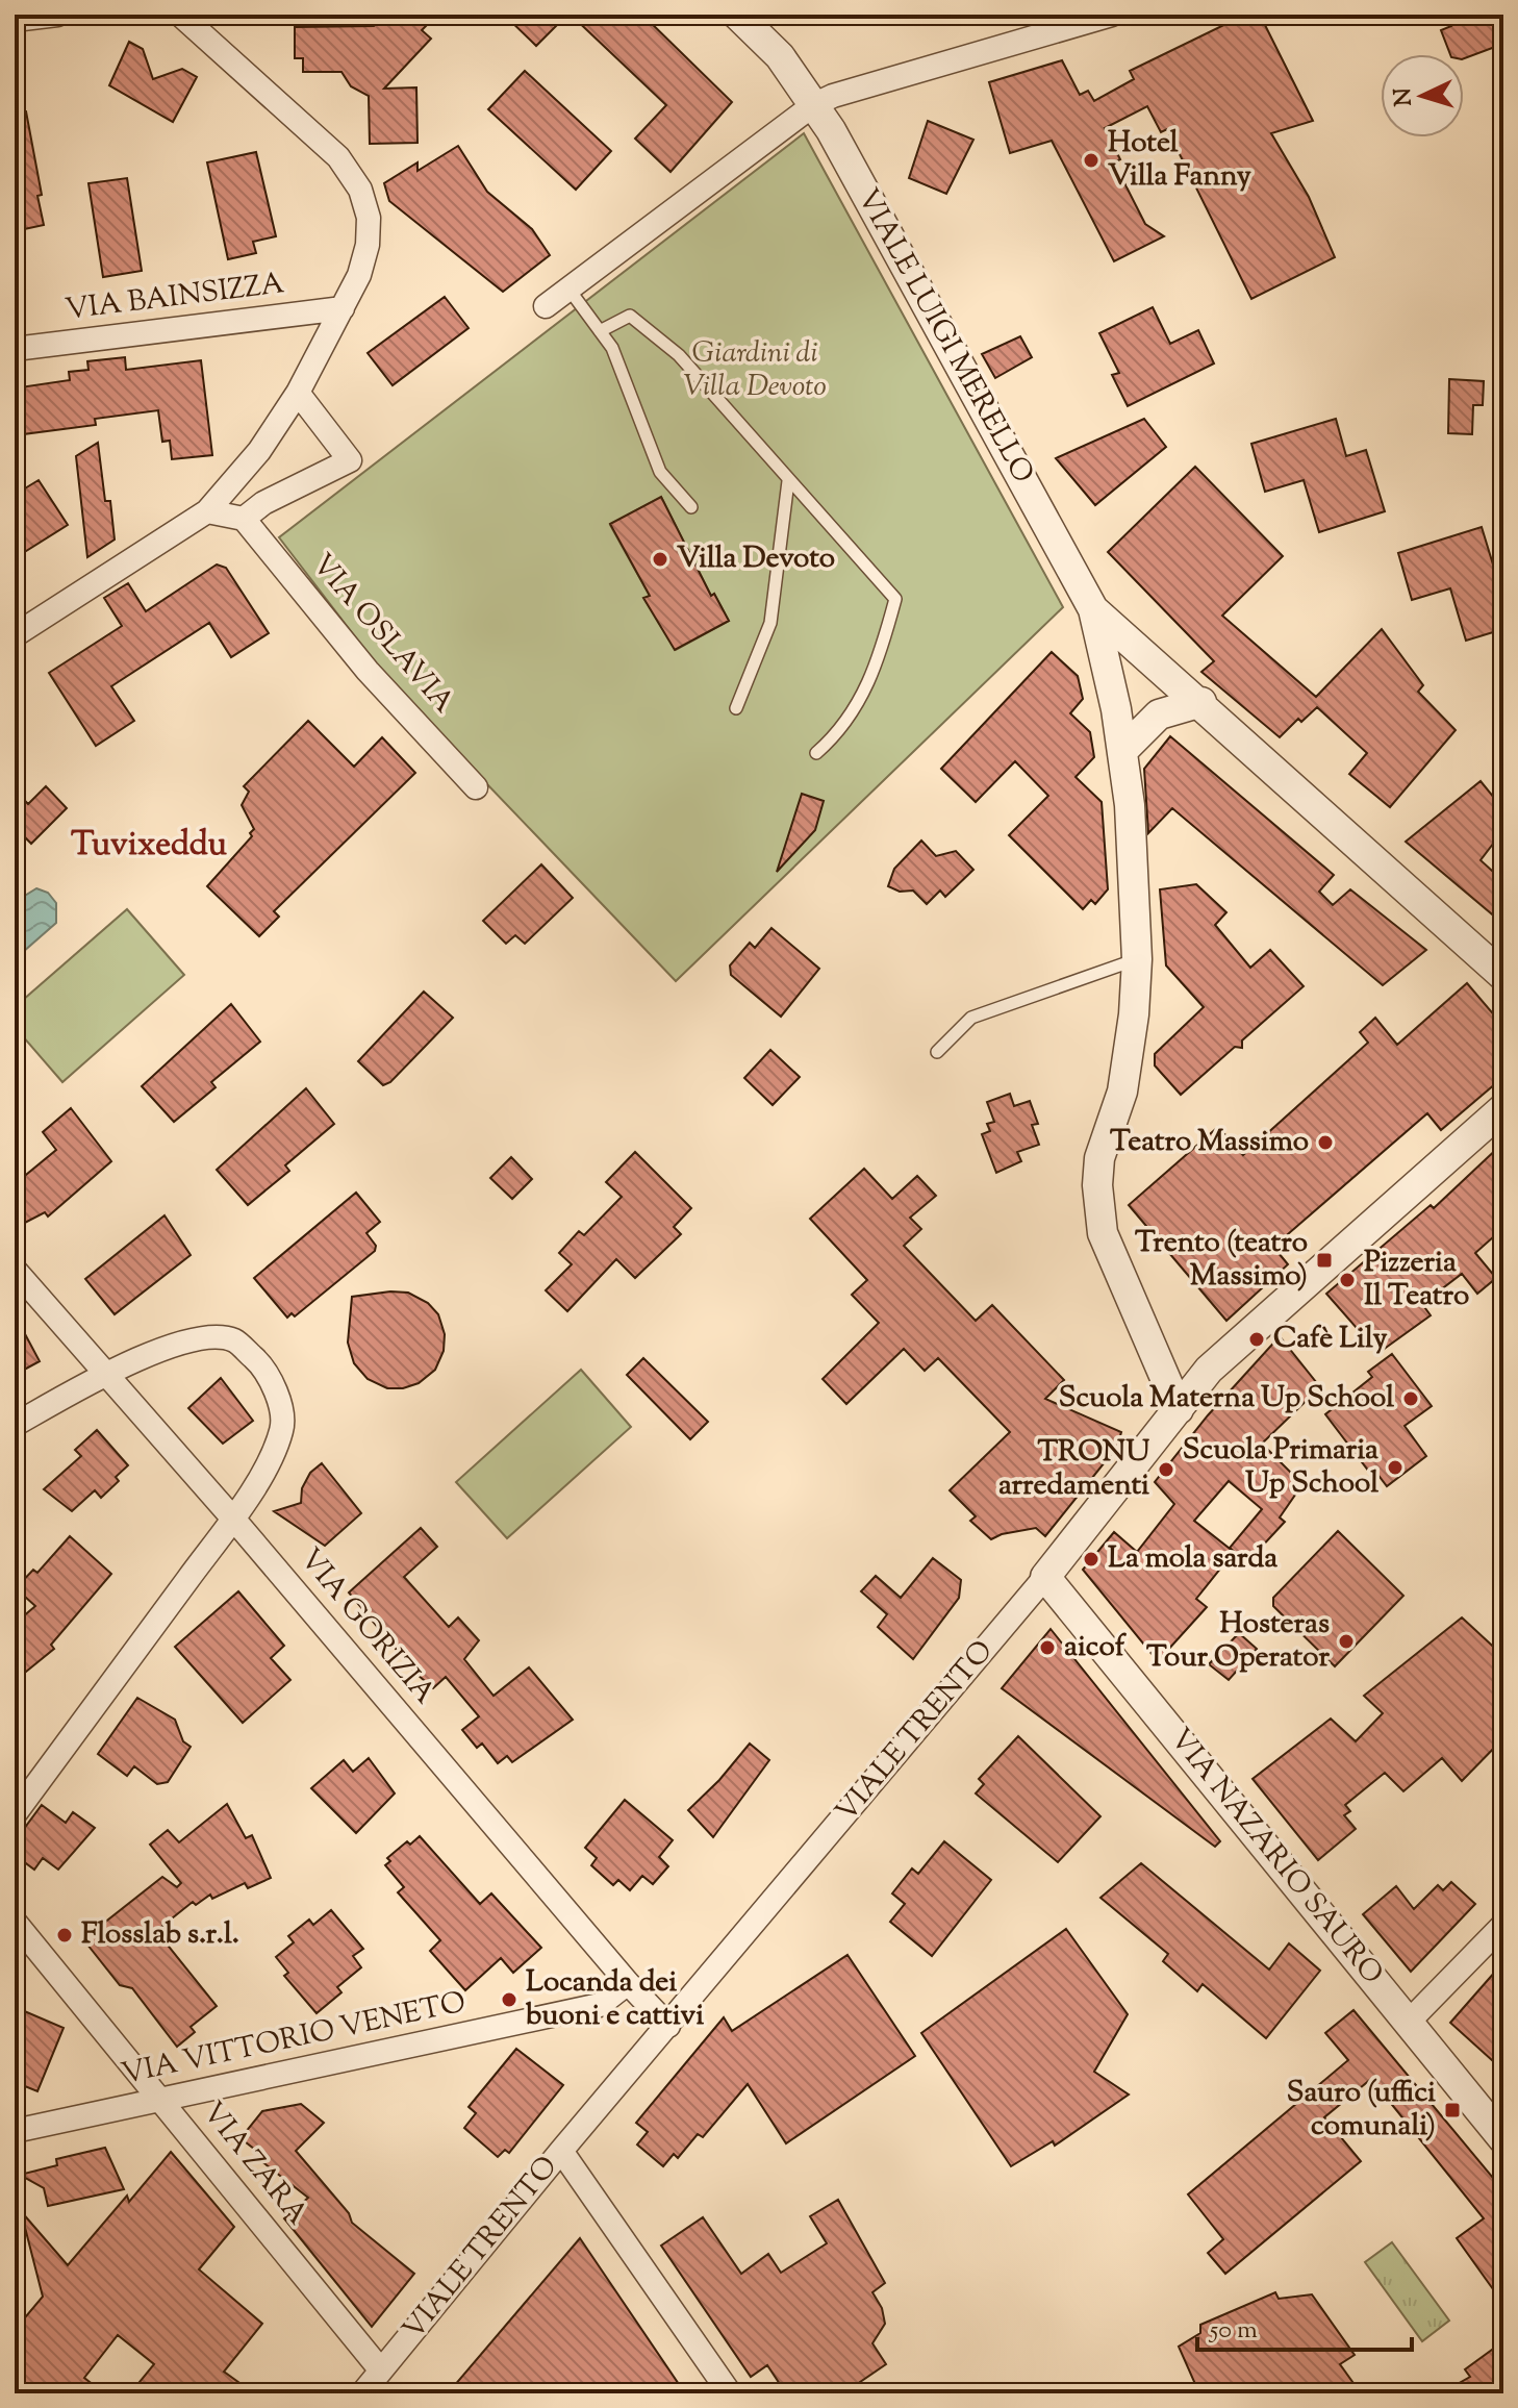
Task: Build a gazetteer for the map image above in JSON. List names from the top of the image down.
{
  "streets": {
    "street": [
      "VIA BAINSIZZA",
      "VIALE LUIGI MERELLO",
      "VIA OSLAVIA",
      "VIA GORIZIA",
      "VIALE TRENTO",
      "VIA NAZARIO SAURO",
      "VIA VITTORIO VENETO",
      "VIA ZARA"
    ]
  },
  "crossings": [
    ["VIA GORIZIA", "VIALE TRENTO"],
    ["VIA GORIZIA", "VIA VITTORIO VENETO"],
    ["VIALE TRENTO", "VIA NAZARIO SAURO"],
    ["VIALE TRENTO", "VIA ZARA"],
    ["VIA VITTORIO VENETO", "VIA ZARA"]
  ],
  "districts": ["Tuvixeddu"],
  "parks": ["Giardini di Villa Devoto"],
  "places": {
    "other": [
      "Hotel Villa Fanny",
      "Villa Devoto",
      "Teatro Massimo",
      "Pizzeria Il Teatro",
      "Cafè Lily",
      "Scuola Materna Up School",
      "Scuola Primaria Up School",
      "TRONU arredamenti",
      "La mola sarda",
      "Hosteras Tour Operator",
      "aicof",
      "Flosslab s.r.l.",
      "Locanda dei buoni e cattivi"
    ],
    "transit": ["Trento (teatro Massimo)", "Sauro (uffici comunali)"]
  },
  "scale_bar": "50 m",
  "north": "left"
}
